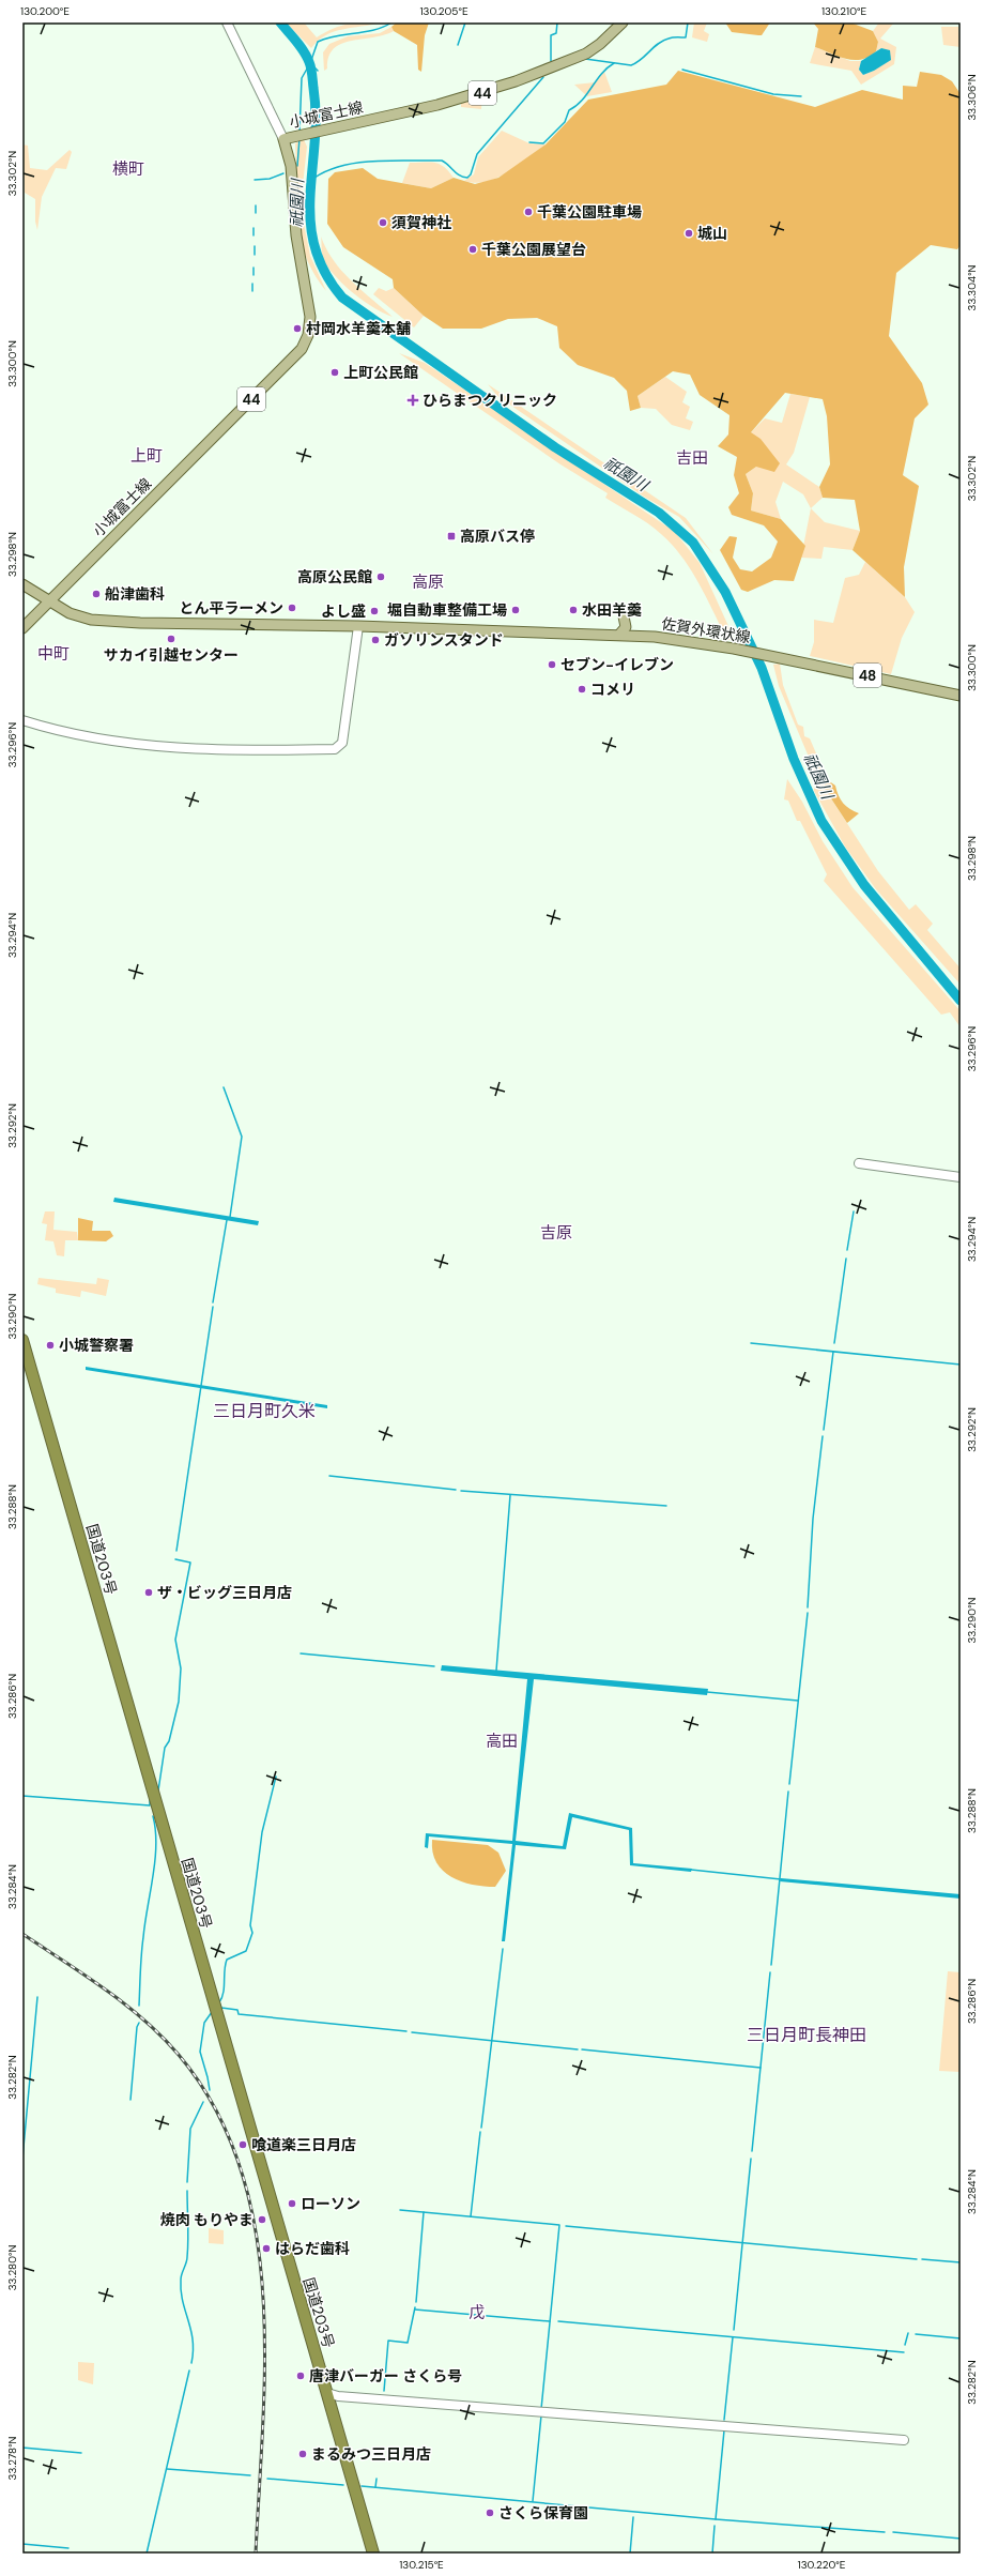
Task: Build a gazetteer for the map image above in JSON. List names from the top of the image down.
{
  "streets": {
    "highway": ["国道203号"],
    "main road": [
      "44",
      "小城富士線",
      "佐賀外環状線",
      "48"
    ]
  },
  "crossings": [
    ["小城富士線", "佐賀外環状線"]
  ],
  "districts": [
    "横町",
    "上町",
    "吉田",
    "高原",
    "中町",
    "吉原",
    "三日月町久米",
    "高田",
    "三日月町長神田",
    "戊"
  ],
  "water": ["祇園川"],
  "places": {
    "other": [
      "千葉公園駐車場",
      "須賀神社",
      "城山",
      "千葉公園展望台",
      "村岡水羊羹本舗",
      "上町公民館",
      "高原公民館",
      "船津歯科",
      "とん平ラーメン",
      "堀自動車整備工場",
      "水田羊羹",
      "よし盛",
      "サカイ引越センター",
      "ガソリンスタンド",
      "セブン-イレブン",
      "コメリ",
      "小城警察署",
      "ザ・ビッグ三日月店",
      "喰道楽三日月店",
      "ローソン",
      "焼肉 もりやま",
      "はらだ歯科",
      "唐津バーガー さくら号",
      "まるみつ三日月店",
      "さくら保育園"
    ],
    "health": ["ひらまつクリニック"],
    "transit": ["高原バス停"]
  },
  "coordinates": [
    "130.200°E",
    "130.205°E",
    "130.210°E",
    "33.306°N",
    "33.302°N",
    "33.304°N",
    "33.300°N",
    "33.298°N",
    "33.296°N",
    "33.294°N",
    "33.292°N",
    "33.290°N",
    "33.288°N",
    "33.286°N",
    "33.284°N",
    "33.282°N",
    "33.280°N",
    "33.278°N",
    "130.215°E",
    "130.220°E"
  ]
}
